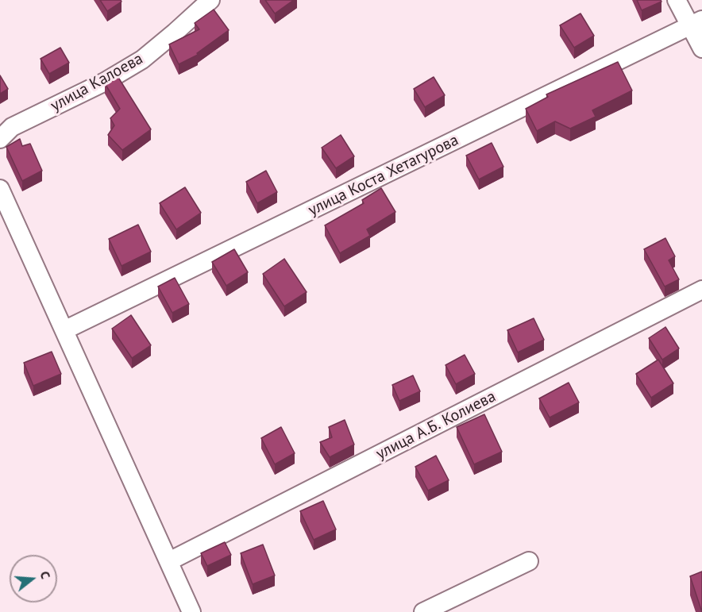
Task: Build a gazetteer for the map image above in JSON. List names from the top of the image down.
{
  "streets": {
    "street": ["улица Калоева", "улица Коста Хетагурова", "улица А.Б. Колиева"]
  },
  "north": "right"
}
